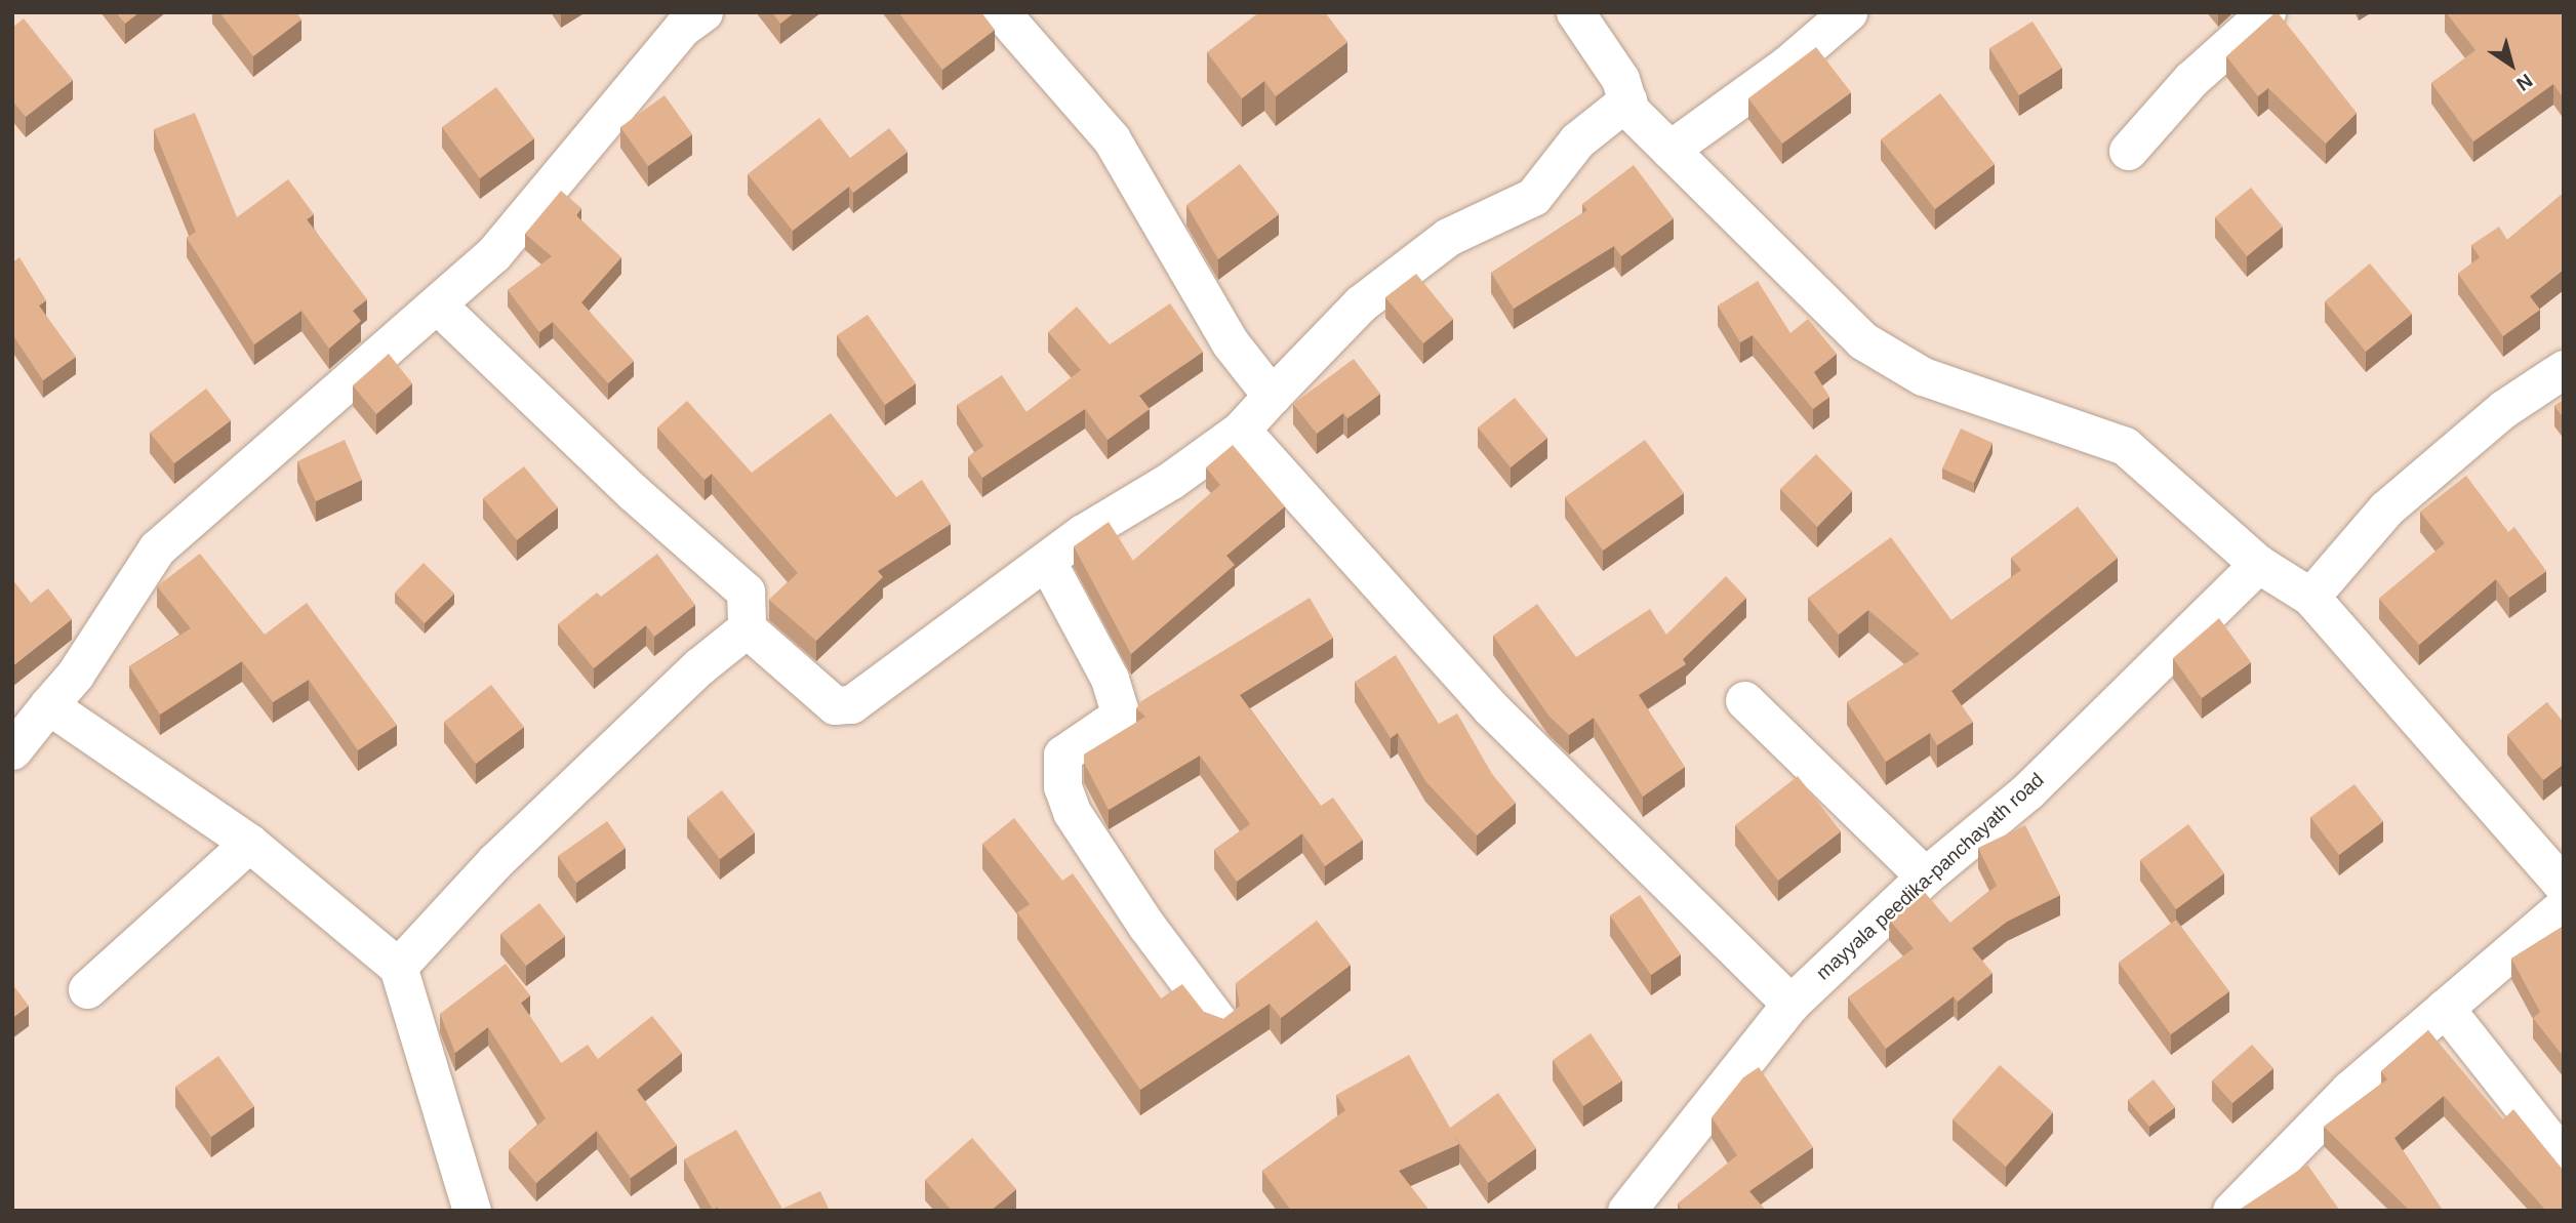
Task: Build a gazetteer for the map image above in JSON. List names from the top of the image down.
{
  "streets": {
    "street": ["mayyala peedika-panchayath road"]
  },
  "north": "bottom right"
}
